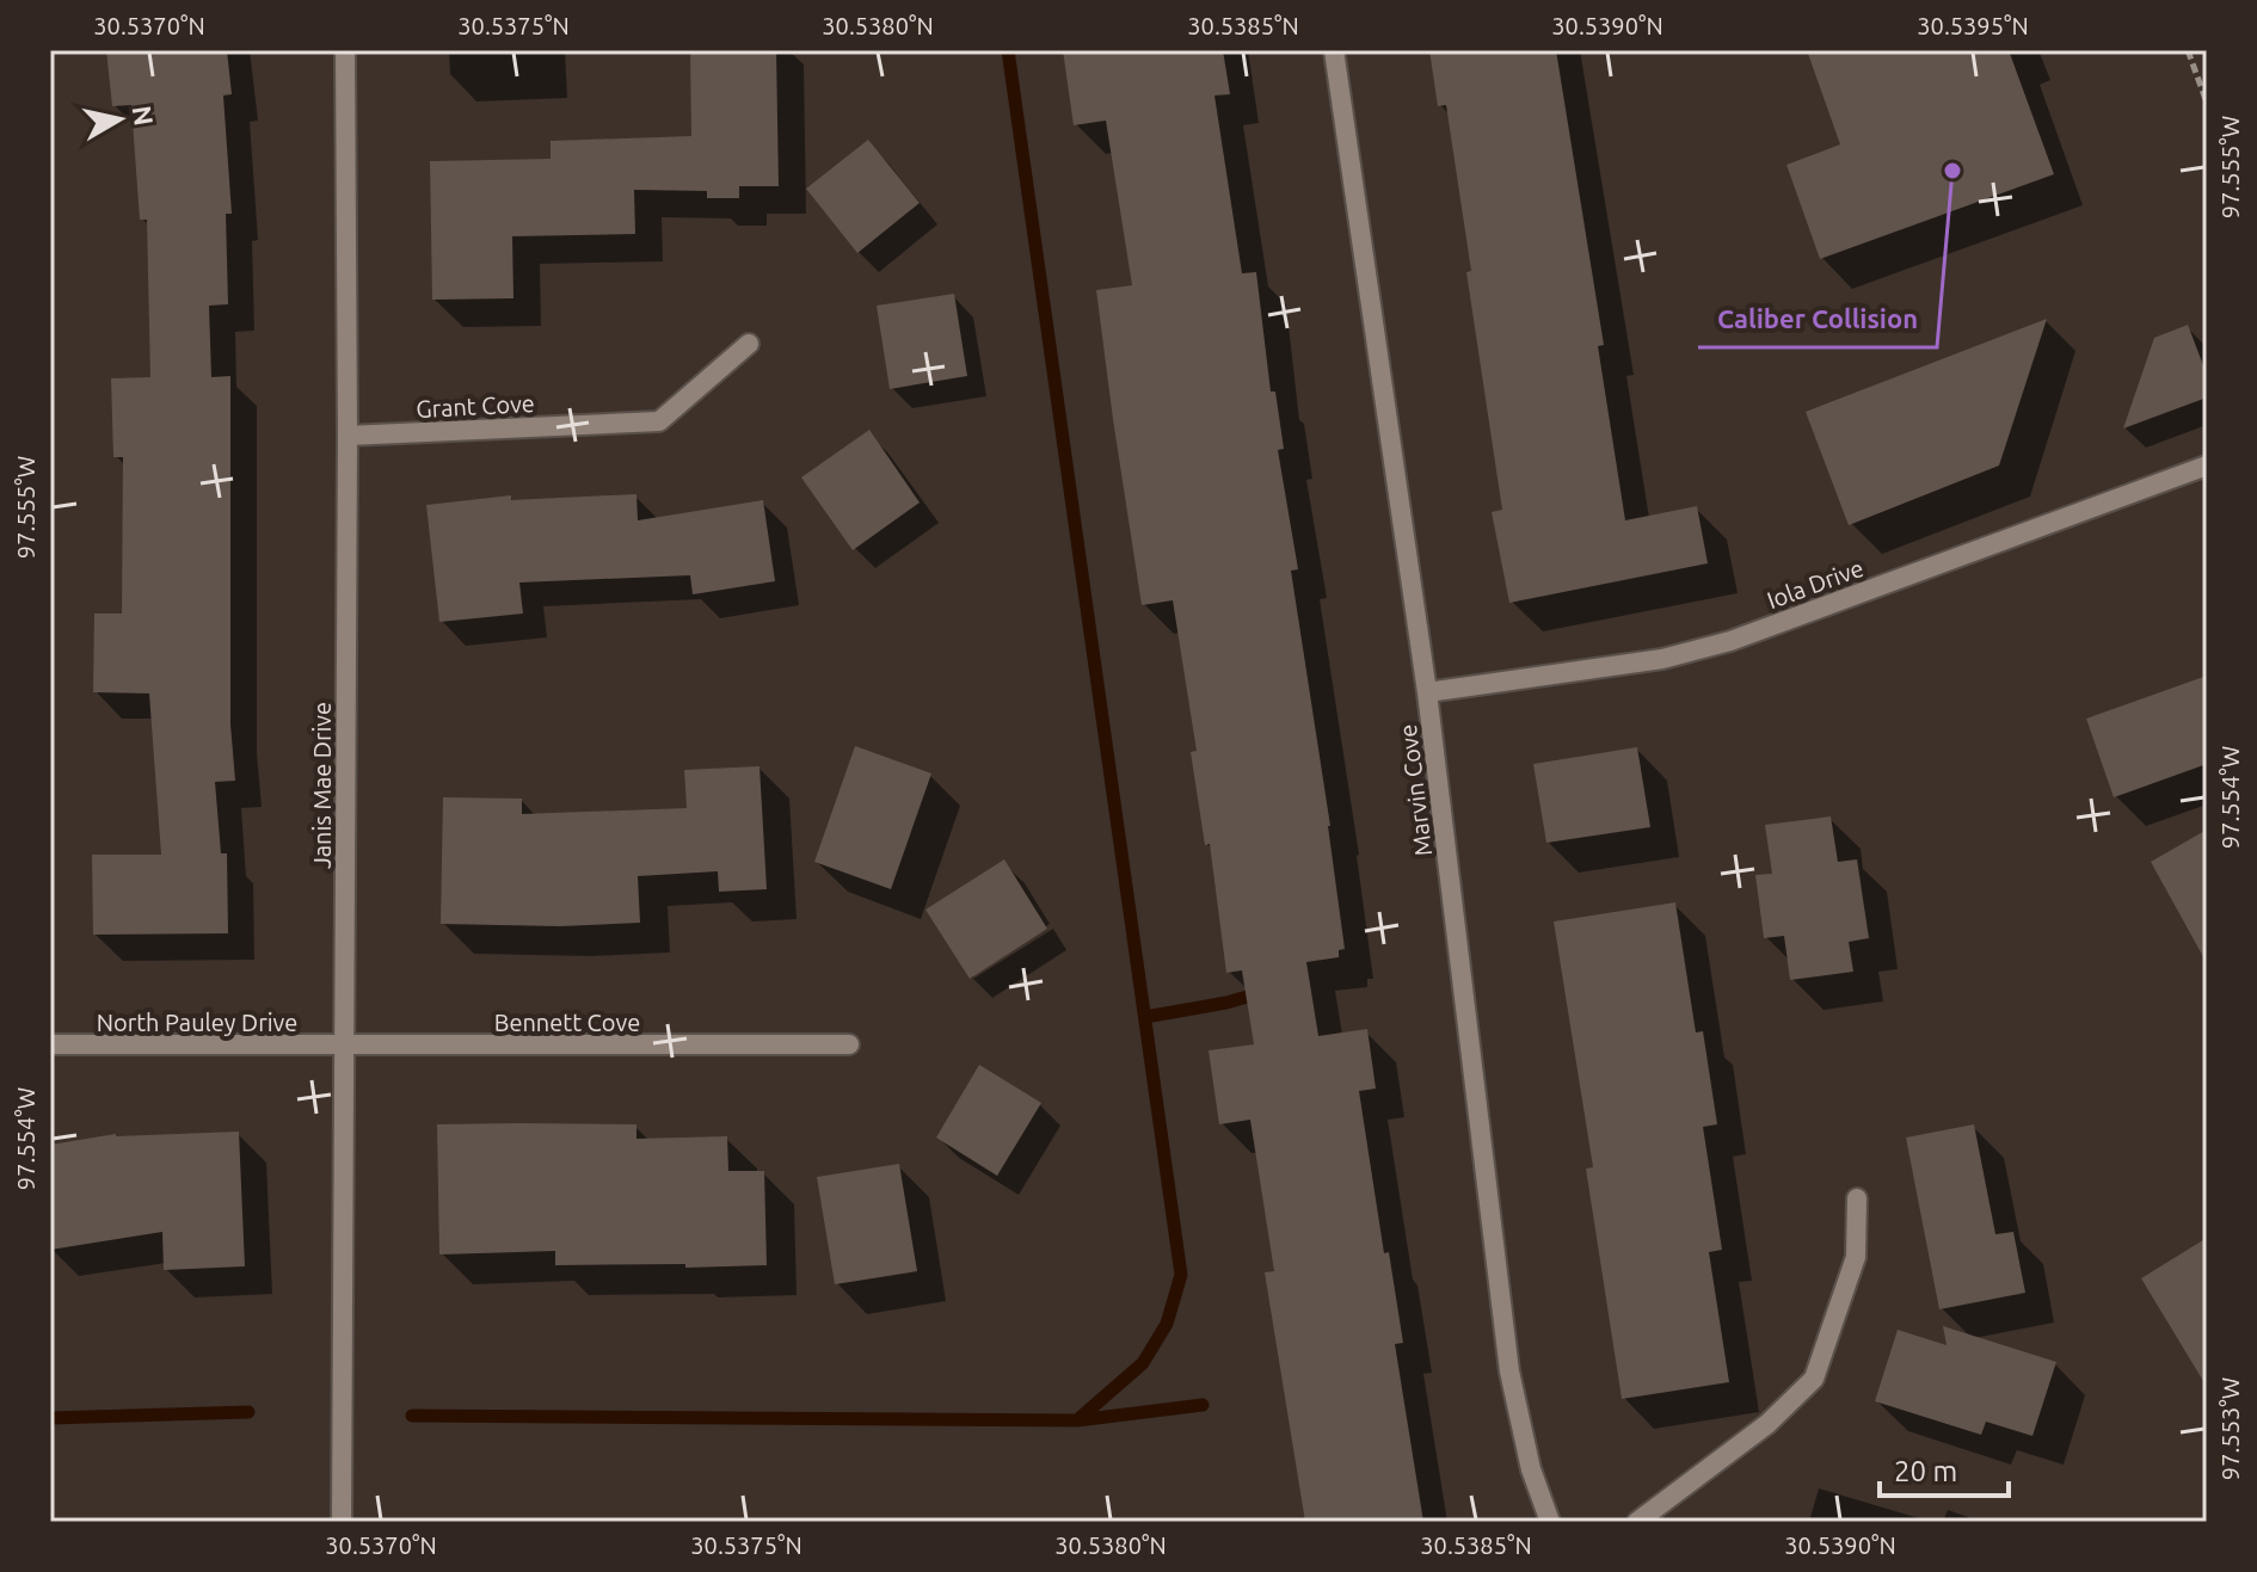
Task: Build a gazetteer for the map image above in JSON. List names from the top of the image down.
{
  "streets": {
    "street": [
      "Grant Cove",
      "Iola Drive",
      "Janis Mae Drive",
      "Marvin Cove",
      "North Pauley Drive",
      "Bennett Cove"
    ]
  },
  "crossings": [
    ["Grant Cove", "Janis Mae Drive"],
    ["Iola Drive", "Marvin Cove"],
    ["Janis Mae Drive", "North Pauley Drive"],
    ["Janis Mae Drive", "Bennett Cove"],
    ["North Pauley Drive", "Bennett Cove"]
  ],
  "places": ["Caliber Collision"],
  "scale_bar": "20 m",
  "north": "right",
  "coordinates": [
    "30.5370°N",
    "30.5375°N",
    "30.5380°N",
    "30.5385°N",
    "30.5390°N",
    "30.5395°N",
    "97.555°W",
    "97.554°W",
    "97.553°W"
  ]
}
